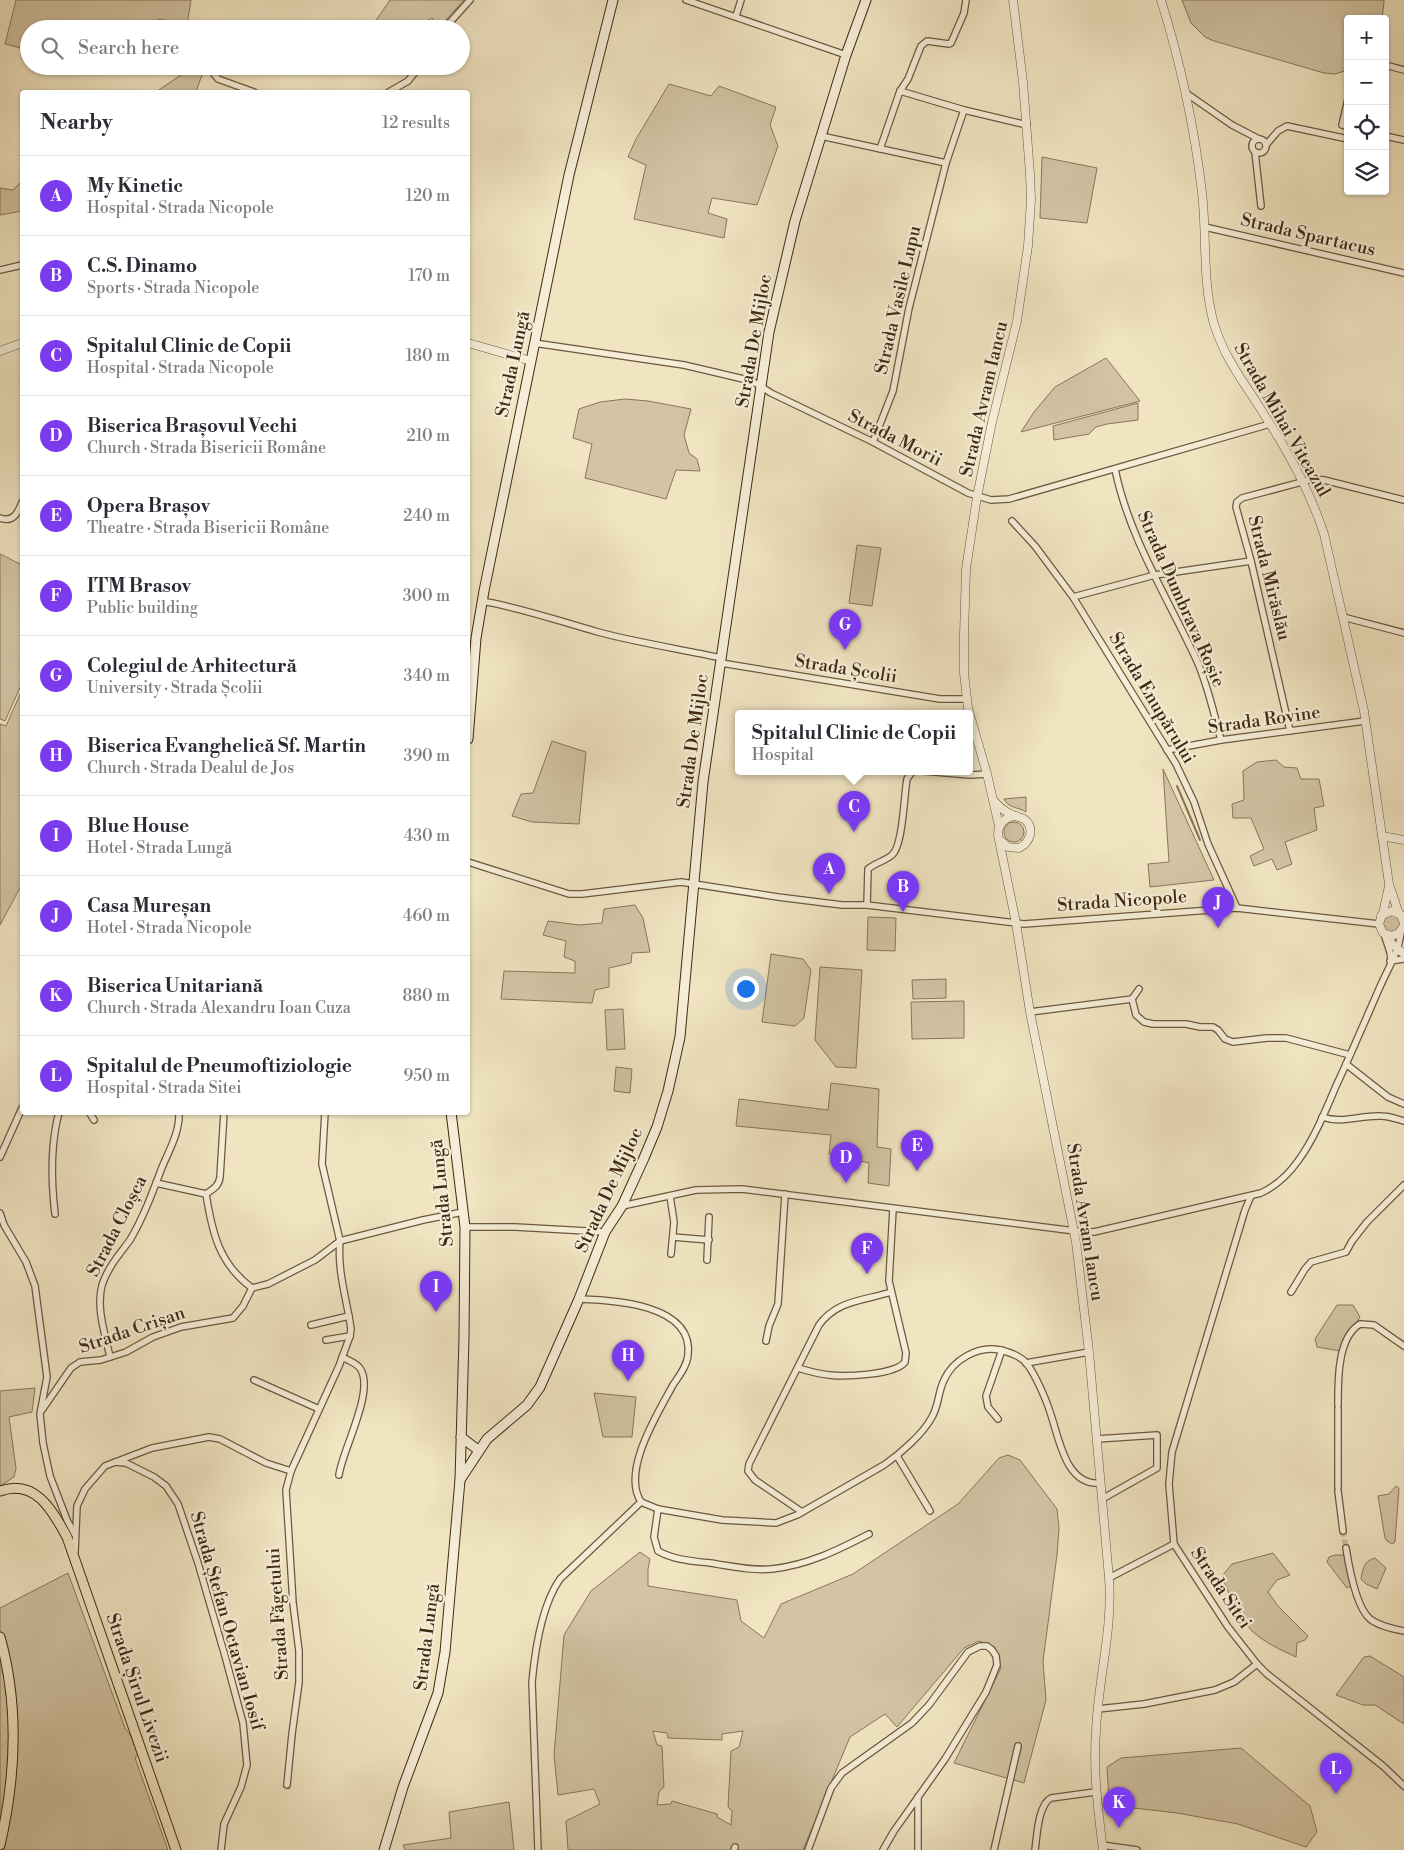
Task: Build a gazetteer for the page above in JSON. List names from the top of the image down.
{
  "streets": {
    "main road": ["Strada De Mijloc", "Strada Lungă", "Strada Șirul Livezii"],
    "street": [
      "Strada Spartacus",
      "Strada Vasile Lupu",
      "Strada Avram Iancu",
      "Strada Mihai Viteazul",
      "Strada Morii",
      "Strada Mirăslău",
      "Strada Dumbrava Roșie",
      "Strada Școlii",
      "Strada Enupărului",
      "Strada Rovine",
      "Strada Nicopole",
      "Strada Cloșca",
      "Strada Crișan",
      "Strada Sitei",
      "Strada Făgetului",
      "Strada Ștefan Octavian Iosif"
    ]
  },
  "crossings": [
    ["Strada Spartacus", "Strada Mihai Viteazul"],
    ["Strada Vasile Lupu", "Strada Morii"],
    ["Strada De Mijloc", "Strada Lungă"],
    ["Strada De Mijloc", "Strada Morii"],
    ["Strada De Mijloc", "Strada Școlii"],
    ["Strada De Mijloc", "Strada Nicopole"],
    ["Strada Lungă", "Strada Morii"],
    ["Strada Lungă", "Strada Școlii"],
    ["Strada Avram Iancu", "Strada Morii"],
    ["Strada Avram Iancu", "Strada Școlii"],
    ["Strada Avram Iancu", "Strada Nicopole"],
    ["Strada Mihai Viteazul", "Strada Morii"],
    ["Strada Mihai Viteazul", "Strada Mirăslău"],
    ["Strada Mihai Viteazul", "Strada Rovine"],
    ["Strada Mihai Viteazul", "Strada Nicopole"],
    ["Strada Morii", "Strada Dumbrava Roșie"],
    ["Strada Mirăslău", "Strada Rovine"],
    ["Strada Dumbrava Roșie", "Strada Rovine"],
    ["Strada Enupărului", "Strada Rovine"],
    ["Strada Enupărului", "Strada Nicopole"],
    ["Strada Cloșca", "Strada Crișan"]
  ],
  "page": {
    "map_buttons": ["+", "−"],
    "search": "Search here",
    "heading": ["Nearby", "12 results"],
    "list": [
      {
        "mark": "A",
        "name": "My Kinetic",
        "note": "Hospital · Strada Nicopole",
        "value": "120 m"
      },
      {
        "mark": "B",
        "name": "C.S. Dinamo",
        "note": "Sports · Strada Nicopole",
        "value": "170 m"
      },
      {
        "mark": "C",
        "name": "Spitalul Clinic de Copii",
        "note": "Hospital · Strada Nicopole",
        "value": "180 m"
      },
      {
        "mark": "D",
        "name": "Biserica Brașovul Vechi",
        "note": "Church · Strada Bisericii Române",
        "value": "210 m"
      },
      {
        "mark": "E",
        "name": "Opera Brașov",
        "note": "Theatre · Strada Bisericii Române",
        "value": "240 m"
      },
      {
        "mark": "F",
        "name": "ITM Brasov",
        "note": "Public building",
        "value": "300 m"
      },
      {
        "mark": "G",
        "name": "Colegiul de Arhitectură",
        "note": "University · Strada Școlii",
        "value": "340 m"
      },
      {
        "mark": "H",
        "name": "Biserica Evanghelică Sf. Martin",
        "note": "Church · Strada Dealul de Jos",
        "value": "390 m"
      },
      {
        "mark": "I",
        "name": "Blue House",
        "note": "Hotel · Strada Lungă",
        "value": "430 m"
      },
      {
        "mark": "J",
        "name": "Casa Mureșan",
        "note": "Hotel · Strada Nicopole",
        "value": "460 m"
      },
      {
        "mark": "K",
        "name": "Biserica Unitariană",
        "note": "Church · Strada Alexandru Ioan Cuza",
        "value": "880 m"
      },
      {
        "mark": "L",
        "name": "Spitalul de Pneumoftiziologie",
        "note": "Hospital · Strada Sitei",
        "value": "950 m"
      }
    ],
    "pins": [
      "G",
      "C",
      "A",
      "B",
      "J",
      "E",
      "D",
      "F",
      "I",
      "H",
      "L",
      "K"
    ],
    "popup": ["Spitalul Clinic de Copii", "Hospital"]
  }
}
